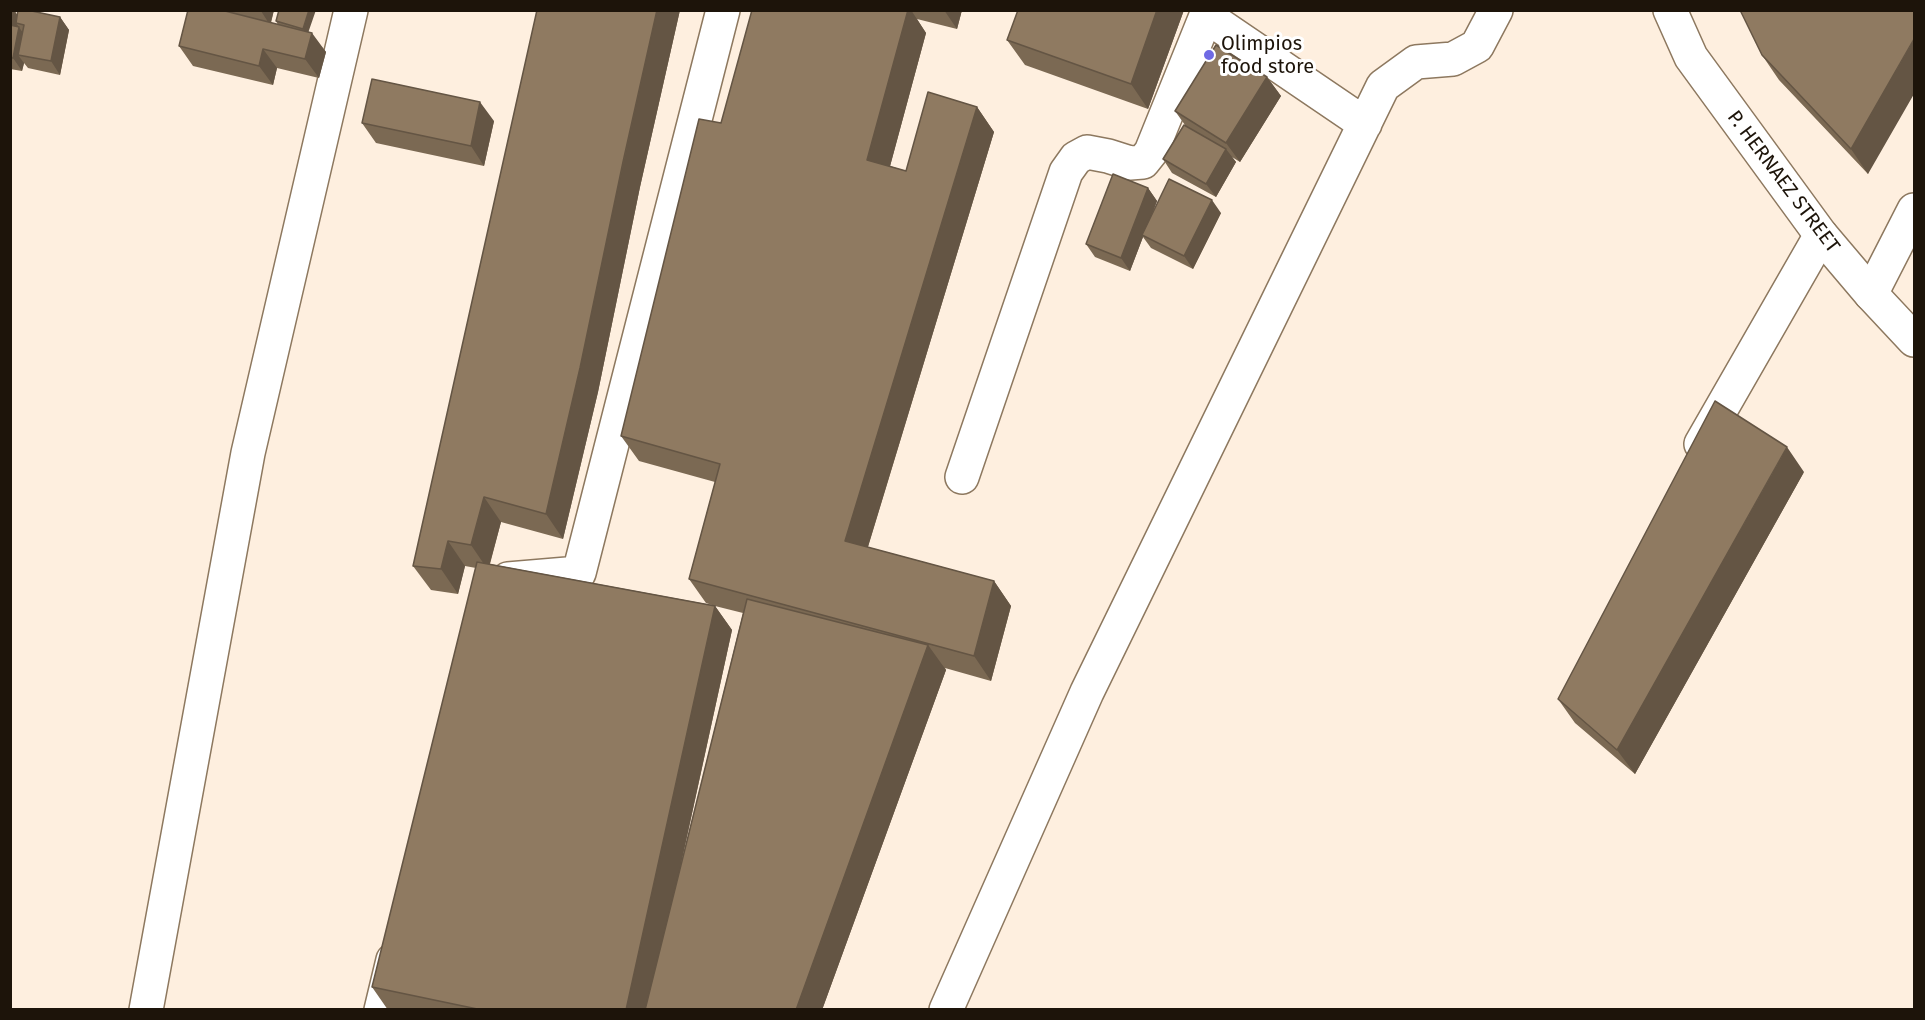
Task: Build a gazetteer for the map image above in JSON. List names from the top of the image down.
{
  "streets": {
    "street": ["P. HERNAEZ STREET"]
  },
  "places": ["Olimpios food store"]
}
